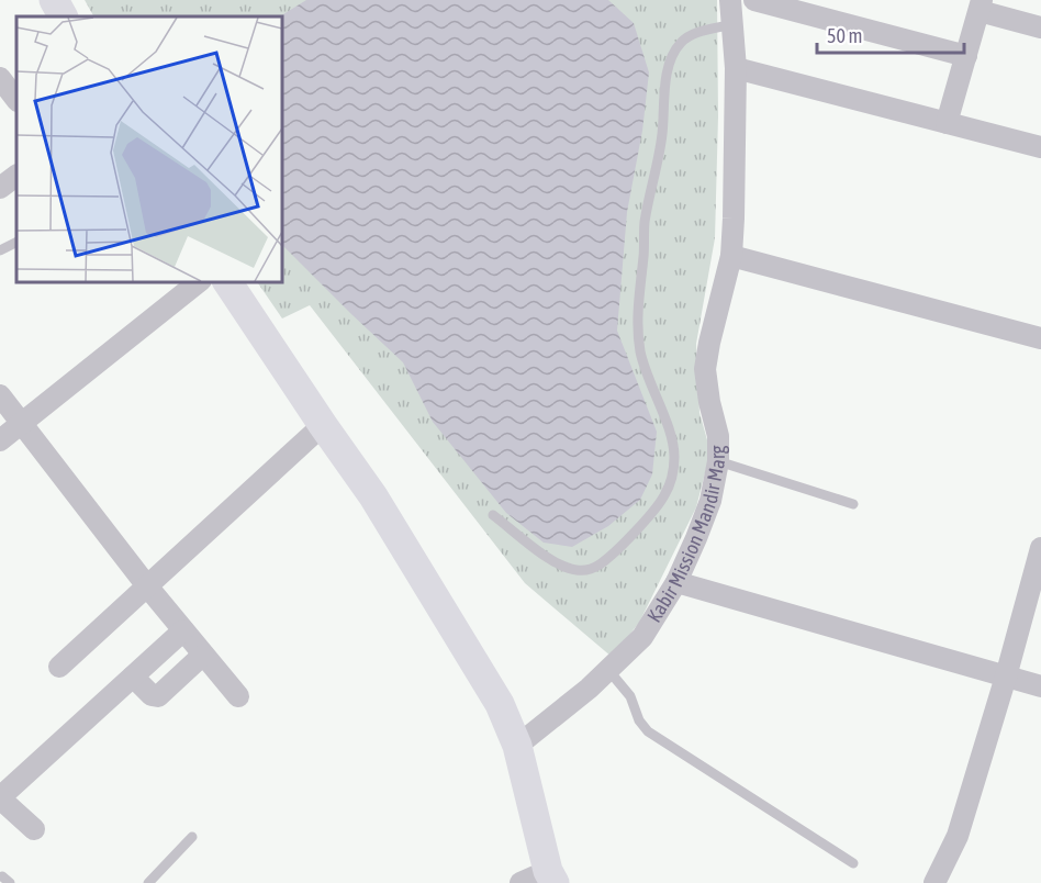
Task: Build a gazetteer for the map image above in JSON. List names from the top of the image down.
{
  "streets": {
    "street": ["Kabir Mission Mandir Marg"]
  },
  "scale_bar": "50 m"
}
